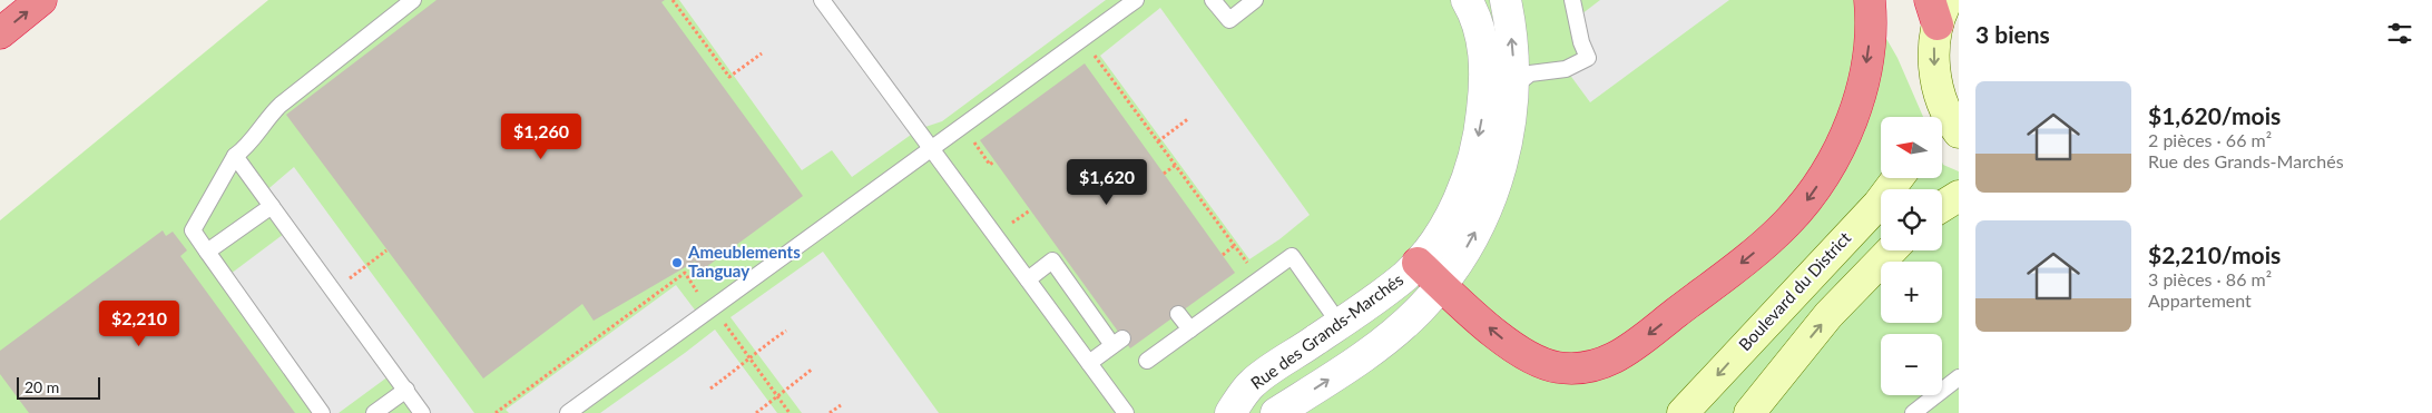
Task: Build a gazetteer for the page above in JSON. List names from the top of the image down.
{
  "streets": {
    "street": ["Boulevard du District", "Rue des Grands-Marchés"]
  },
  "places": ["Ameublements Tanguay"],
  "scale_bar": "20 m",
  "north": "left",
  "page": {
    "heading": "3 biens",
    "list": [
      {
        "name": "$1,620/mois",
        "note": "2 pièces · 66 m² · Rue des Grands-Marchés"
      },
      {
        "name": "$2,210/mois",
        "note": "3 pièces · 86 m² · Appartement"
      }
    ],
    "price": ["$1,260", "$1,620", "$2,210"],
    "map_buttons": ["+", "−"],
    "scale": "20 m"
  }
}
